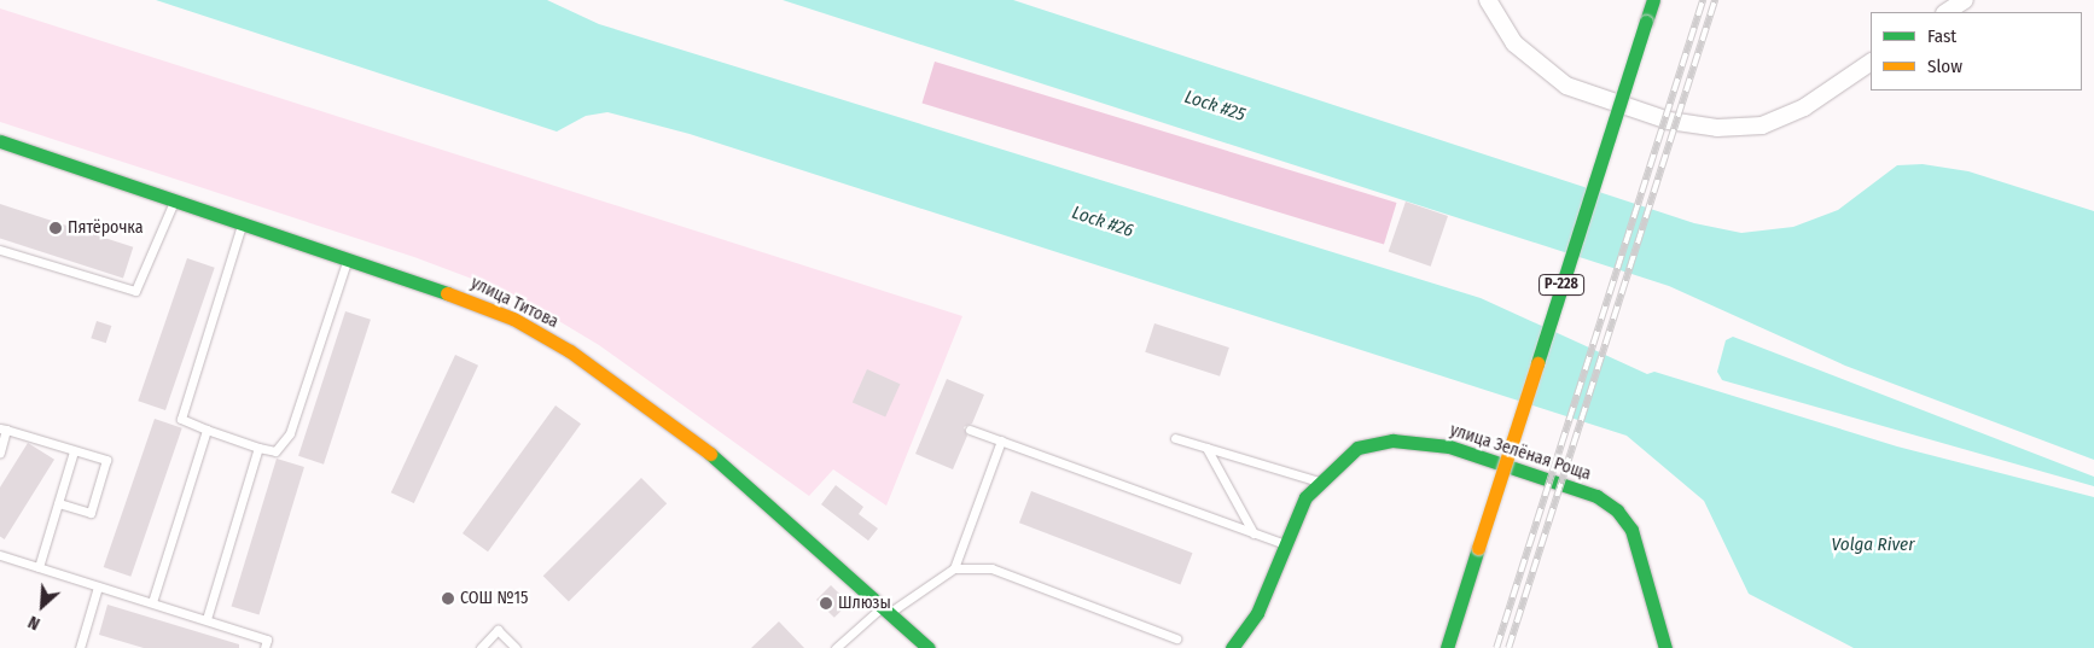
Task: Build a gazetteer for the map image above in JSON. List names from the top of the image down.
{
  "streets": {
    "main road": ["Р-228", "улица Титова", "улица Зелёная Роща"]
  },
  "water": ["Lock #25", "Lock #26", "Volga River"],
  "places": ["Пятёрочка", "СОШ №15", "Шлюзы"],
  "legend": ["Fast", "Slow"],
  "north": "bottom left"
}
